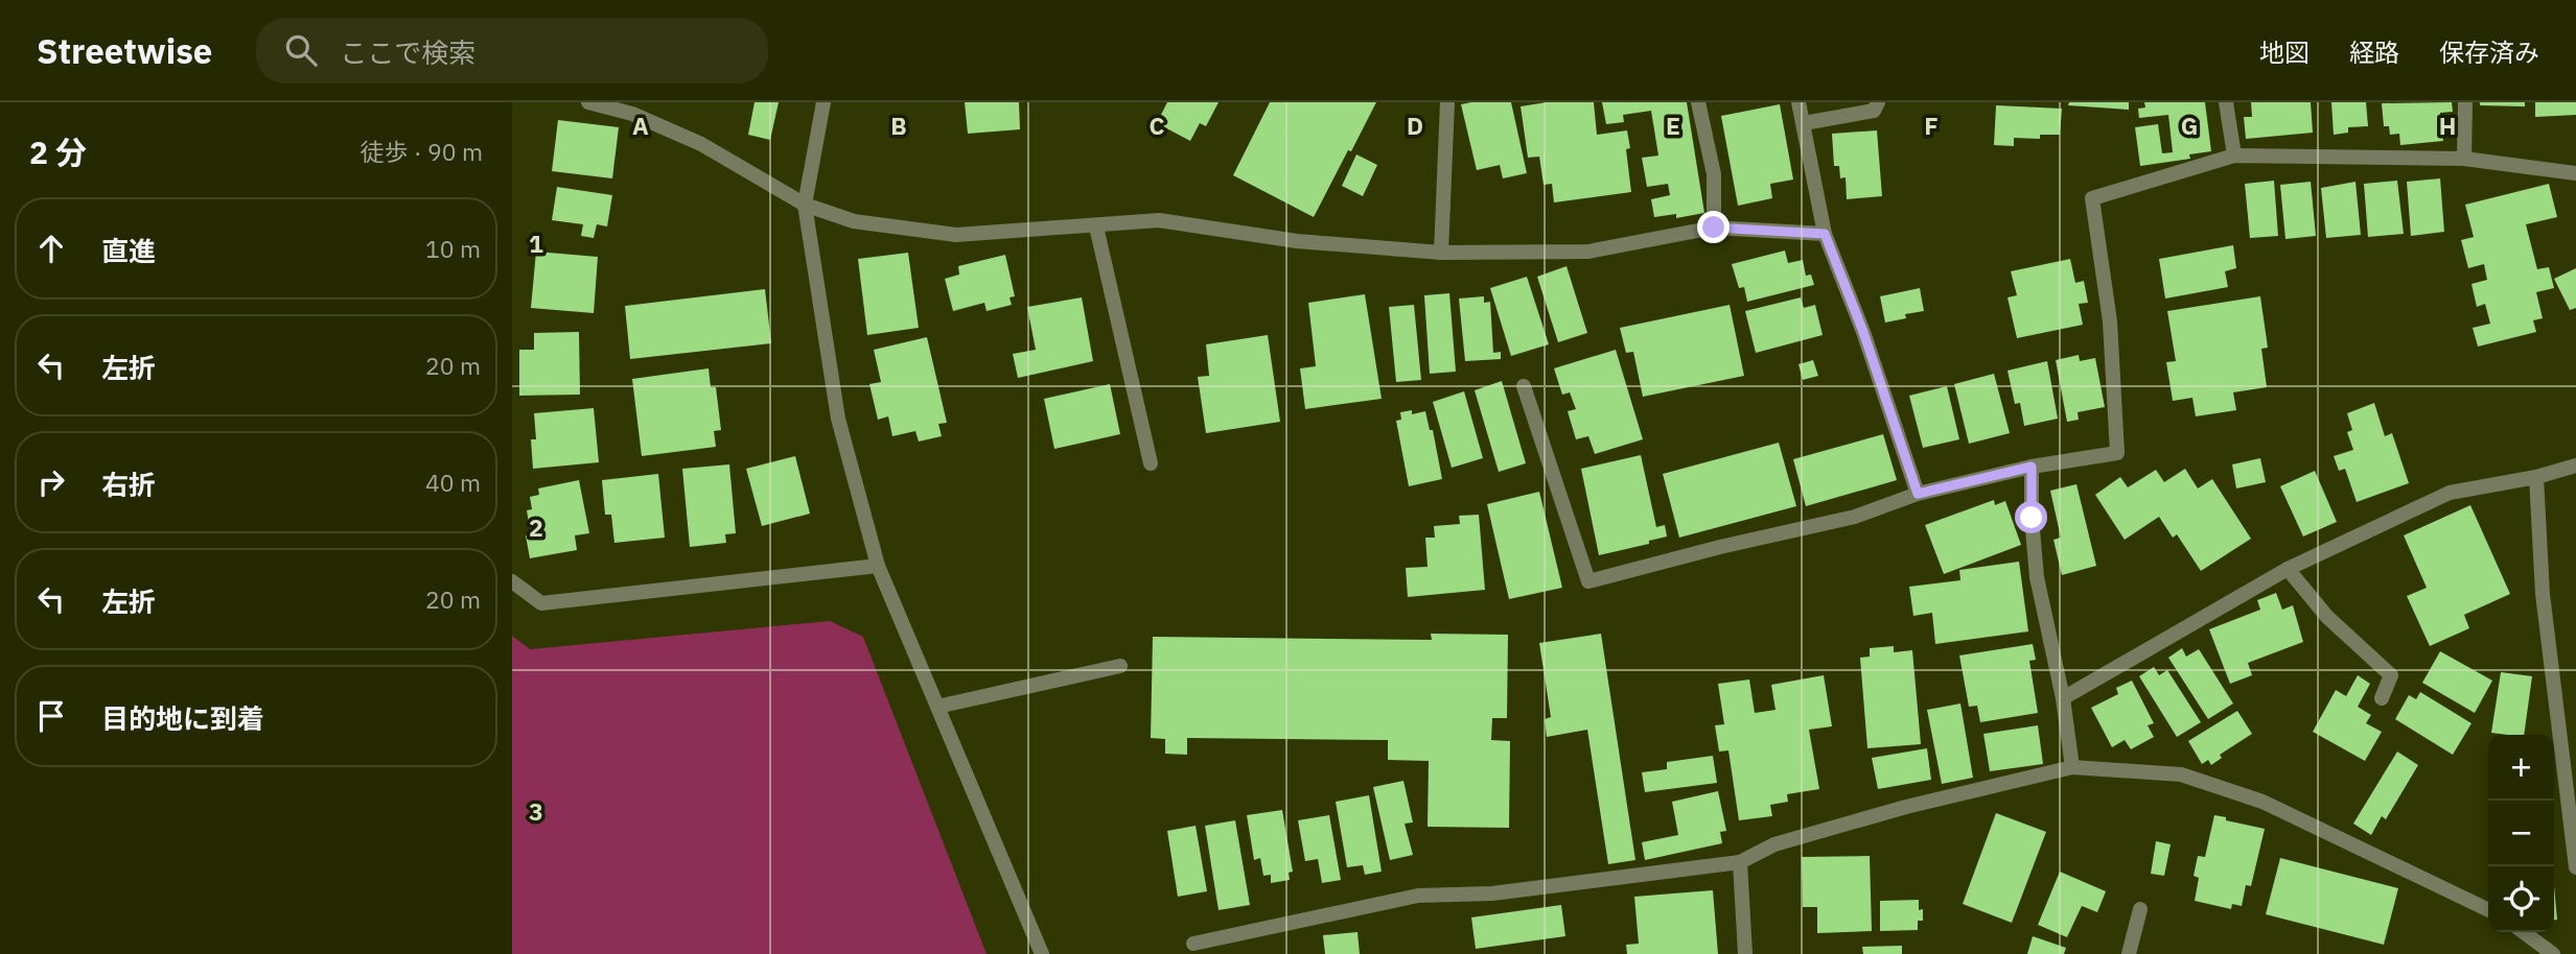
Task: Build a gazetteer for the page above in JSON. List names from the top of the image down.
{
  "page": {
    "header": "Streetwise",
    "search": "ここで検索",
    "nav": ["地図", "経路", "保存済み"],
    "heading": ["2 分", "徒歩 · 90 m"],
    "list": [
      ["直進", "10 m"],
      ["左折", "20 m"],
      ["右折", "40 m"],
      ["左折", "20 m"],
      "目的地に到着"
    ],
    "map_buttons": ["+", "−"]
  },
  "grid": {
    "columns": [
      "A",
      "B",
      "C",
      "D",
      "E",
      "F",
      "G",
      "H"
    ],
    "rows": ["1", "2", "3"]
  }
}
